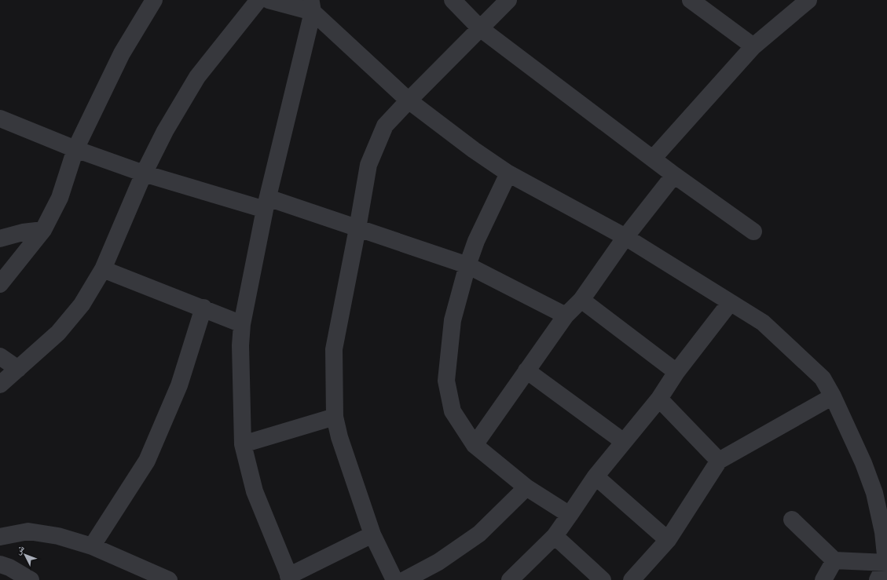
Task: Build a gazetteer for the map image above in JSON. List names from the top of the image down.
{
  "north": "top left"
}
